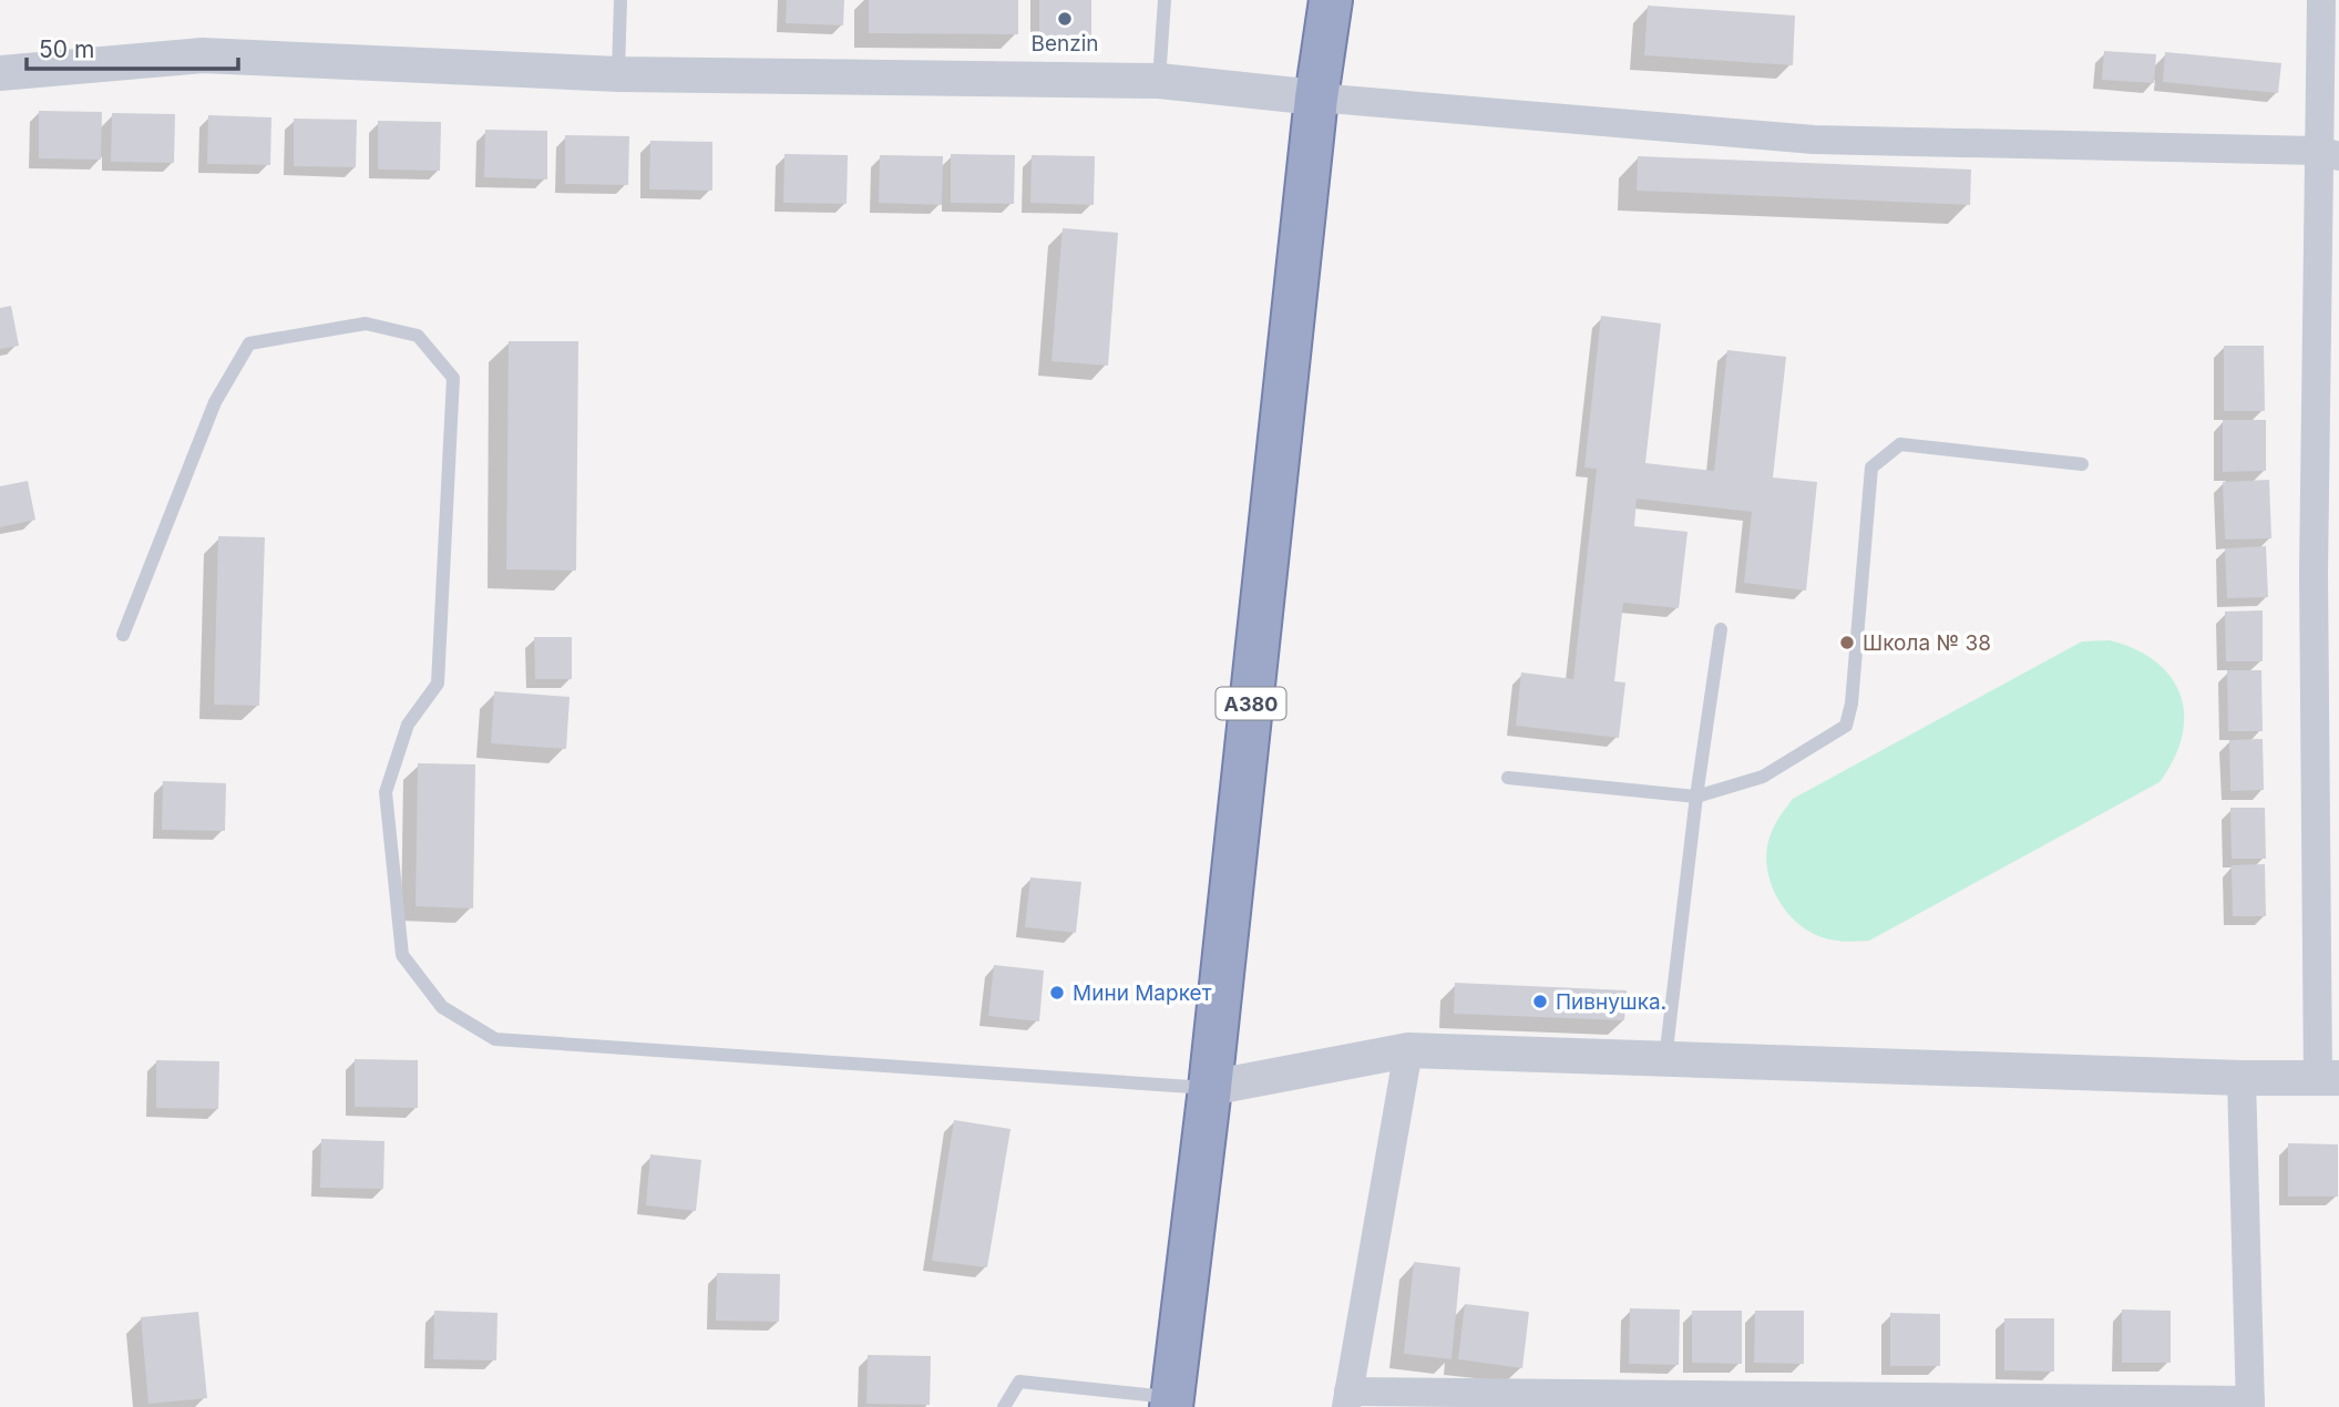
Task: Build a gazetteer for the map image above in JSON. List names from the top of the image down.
{
  "streets": {
    "highway": ["A380"]
  },
  "places": [
    "Benzin",
    "Школа № 38",
    "Мини Маркет",
    "Пивнушка."
  ],
  "scale_bar": "50 m"
}
